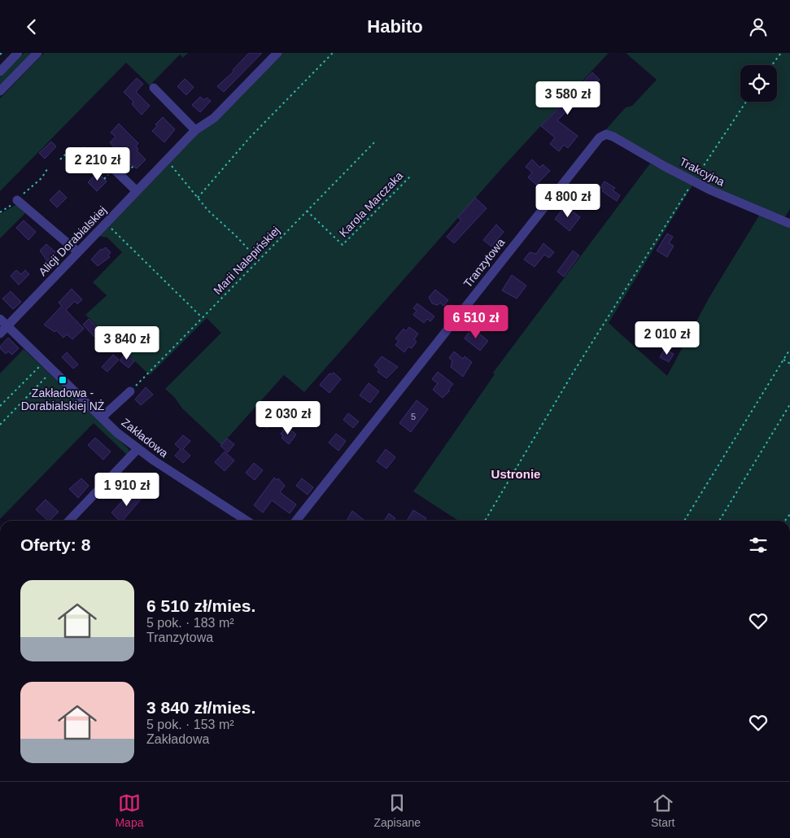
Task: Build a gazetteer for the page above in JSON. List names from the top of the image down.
{
  "streets": {
    "street": [
      "Trakcyjna",
      "Alicji Dorabialskiej",
      "Tranzytowa",
      "Zakładowa"
    ],
    "path": ["Karola Marczaka", "Marii Nalepińskiej"]
  },
  "crossings": [
    ["Trakcyjna", "Tranzytowa"],
    ["Karola Marczaka", "Marii Nalepińskiej"],
    ["Alicji Dorabialskiej", "Zakładowa"]
  ],
  "districts": ["Ustronie"],
  "places": {
    "transit": ["Zakładowa - Dorabialskiej NŻ"]
  },
  "house_numbers": ["5"],
  "page": {
    "header": "Habito",
    "price": [
      "3 580 zł",
      "2 210 zł",
      "4 800 zł",
      "6 510 zł",
      "2 010 zł",
      "3 840 zł",
      "2 030 zł",
      "1 910 zł"
    ],
    "heading": "Oferty: 8",
    "list": [
      {
        "name": "6 510 zł/mies.",
        "note": "5 pok. · 183 m² · Tranzytowa"
      },
      {
        "name": "3 840 zł/mies.",
        "note": "5 pok. · 153 m² · Zakładowa"
      }
    ],
    "tabs": ["Mapa", "Zapisane", "Start"]
  }
}
